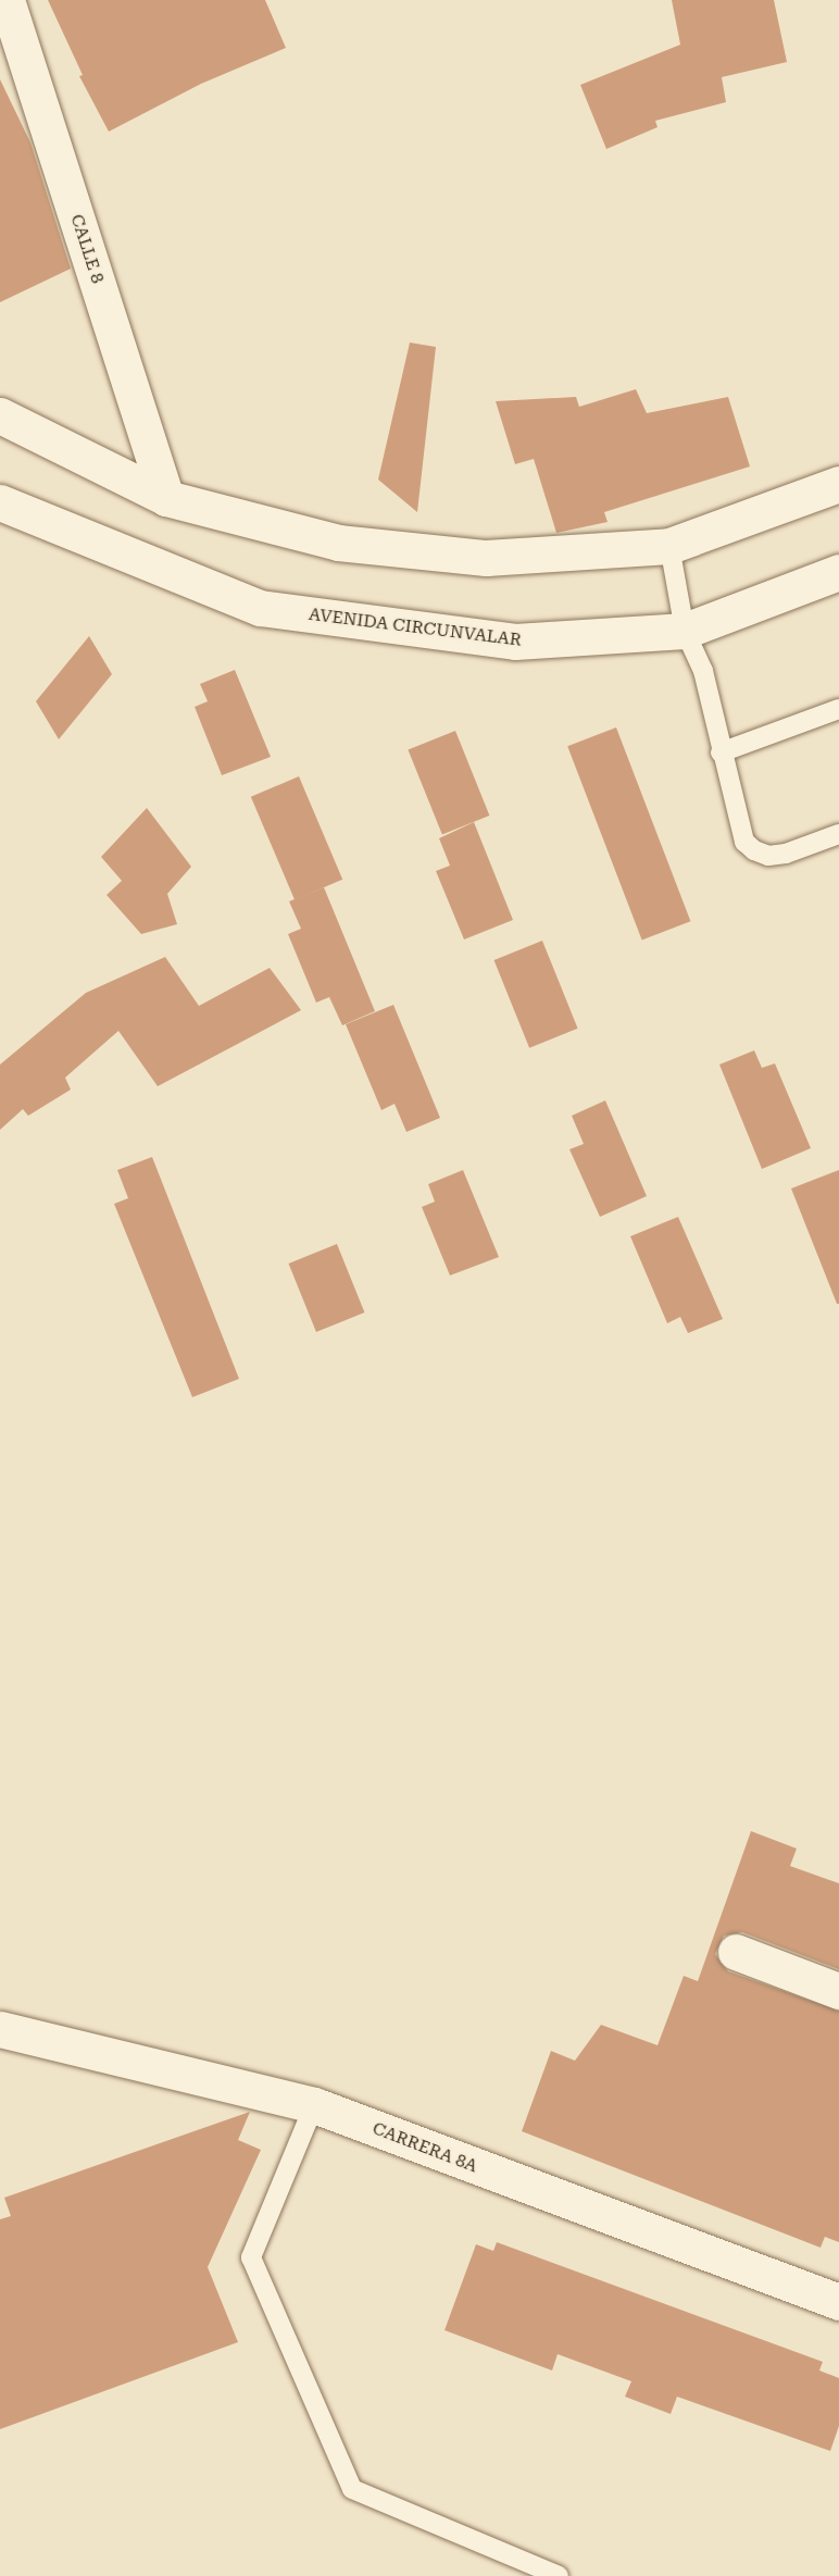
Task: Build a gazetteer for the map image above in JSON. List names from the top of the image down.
{
  "streets": {
    "main road": ["CALLE 8", "AVENIDA CIRCUNVALAR", "CARRERA 8A"]
  }
}
